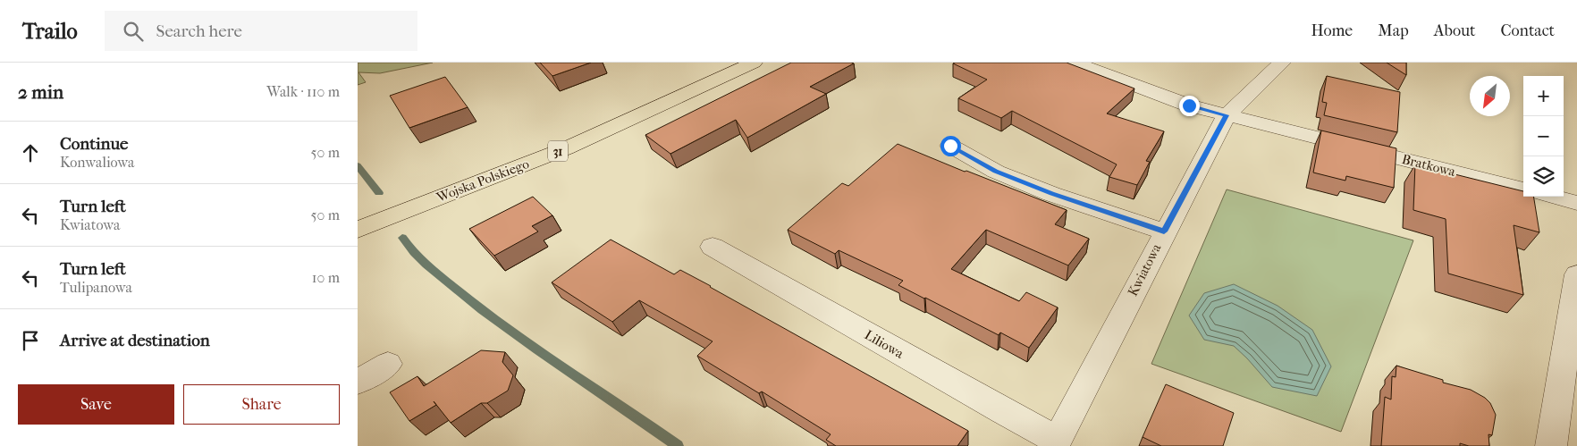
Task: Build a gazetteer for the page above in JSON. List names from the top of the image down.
{
  "streets": {
    "main road": ["31", "Wojska Polskiego"],
    "street": ["Bratkowa", "Kwiatowa", "Liliowa"]
  },
  "crossings": [
    ["Bratkowa", "Kwiatowa"],
    ["Kwiatowa", "Liliowa"]
  ],
  "north": "bottom left",
  "page": {
    "header": "Trailo",
    "search": "Search here",
    "nav": [
      "Home",
      "Map",
      "About",
      "Contact"
    ],
    "heading": ["2 min", "Walk · 110 m"],
    "map_buttons": ["+", "−"],
    "list": [
      ["Continue", "Konwaliowa", "50 m"],
      ["Turn left", "Kwiatowa", "50 m"],
      ["Turn left", "Tulipanowa", "10 m"],
      "Arrive at destination"
    ],
    "buttons": ["Save", "Share"]
  }
}
